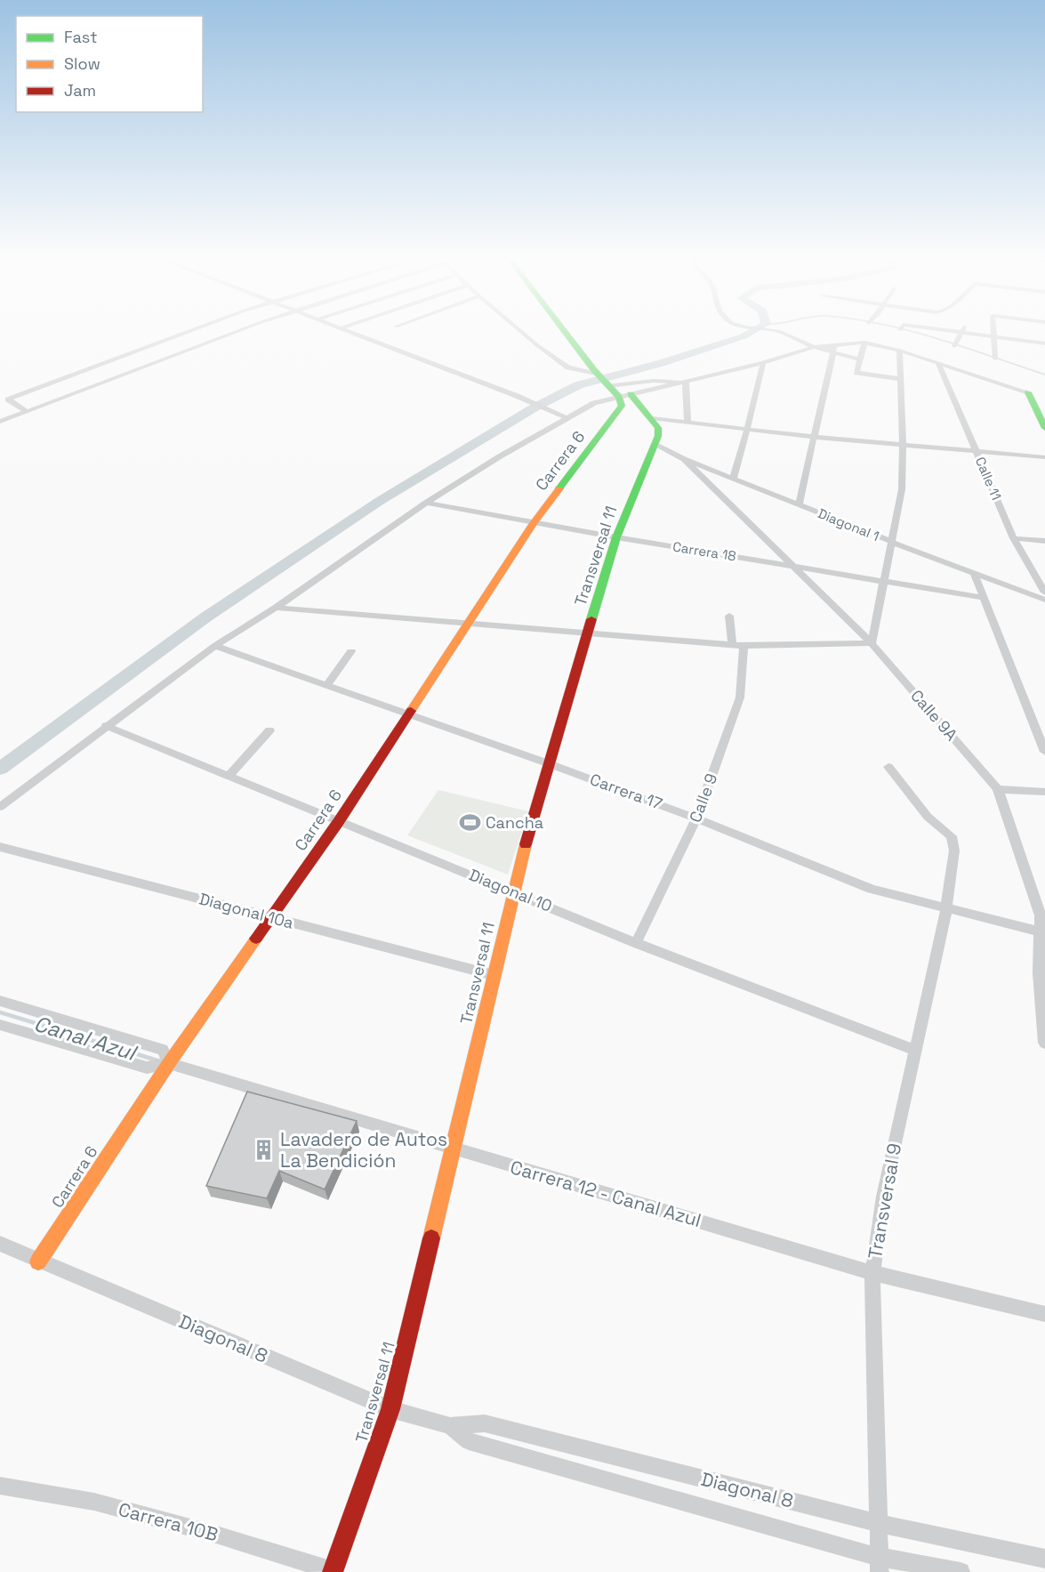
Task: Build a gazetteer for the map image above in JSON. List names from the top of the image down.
{
  "streets": {
    "street": [
      "Carrera 6",
      "Calle 11",
      "Diagonal 1",
      "Carrera 18",
      "Transversal 11",
      "Calle 9A",
      "Carrera 17",
      "Calle 9",
      "Diagonal 10",
      "Diagonal 10a",
      "Carrera 12 - Canal Azul",
      "Transversal 9",
      "Diagonal 8",
      "Carrera 10B"
    ]
  },
  "crossings": [
    ["Carrera 6", "Carrera 18"],
    ["Carrera 6", "Carrera 17"],
    ["Carrera 6", "Diagonal 10"],
    ["Carrera 6", "Diagonal 10a"],
    ["Carrera 6", "Carrera 12 - Canal Azul"],
    ["Carrera 6", "Diagonal 8"],
    ["Diagonal 1", "Transversal 11"],
    ["Diagonal 1", "Calle 9A"],
    ["Carrera 18", "Transversal 11"],
    ["Carrera 18", "Calle 9A"],
    ["Transversal 11", "Carrera 17"],
    ["Transversal 11", "Diagonal 10"],
    ["Transversal 11", "Diagonal 10a"],
    ["Transversal 11", "Carrera 12 - Canal Azul"],
    ["Transversal 11", "Diagonal 8"],
    ["Transversal 11", "Carrera 10B"],
    ["Calle 9A", "Carrera 17"],
    ["Carrera 17", "Calle 9"],
    ["Carrera 17", "Transversal 9"],
    ["Calle 9", "Diagonal 10"],
    ["Diagonal 10", "Transversal 9"],
    ["Carrera 12 - Canal Azul", "Transversal 9"],
    ["Transversal 9", "Diagonal 8"]
  ],
  "water": ["Canal Azul"],
  "places": {
    "sports": ["Cancha"],
    "building": ["Lavadero de Autos La Bendición"]
  },
  "legend": ["Fast", "Slow", "Jam"]
}
